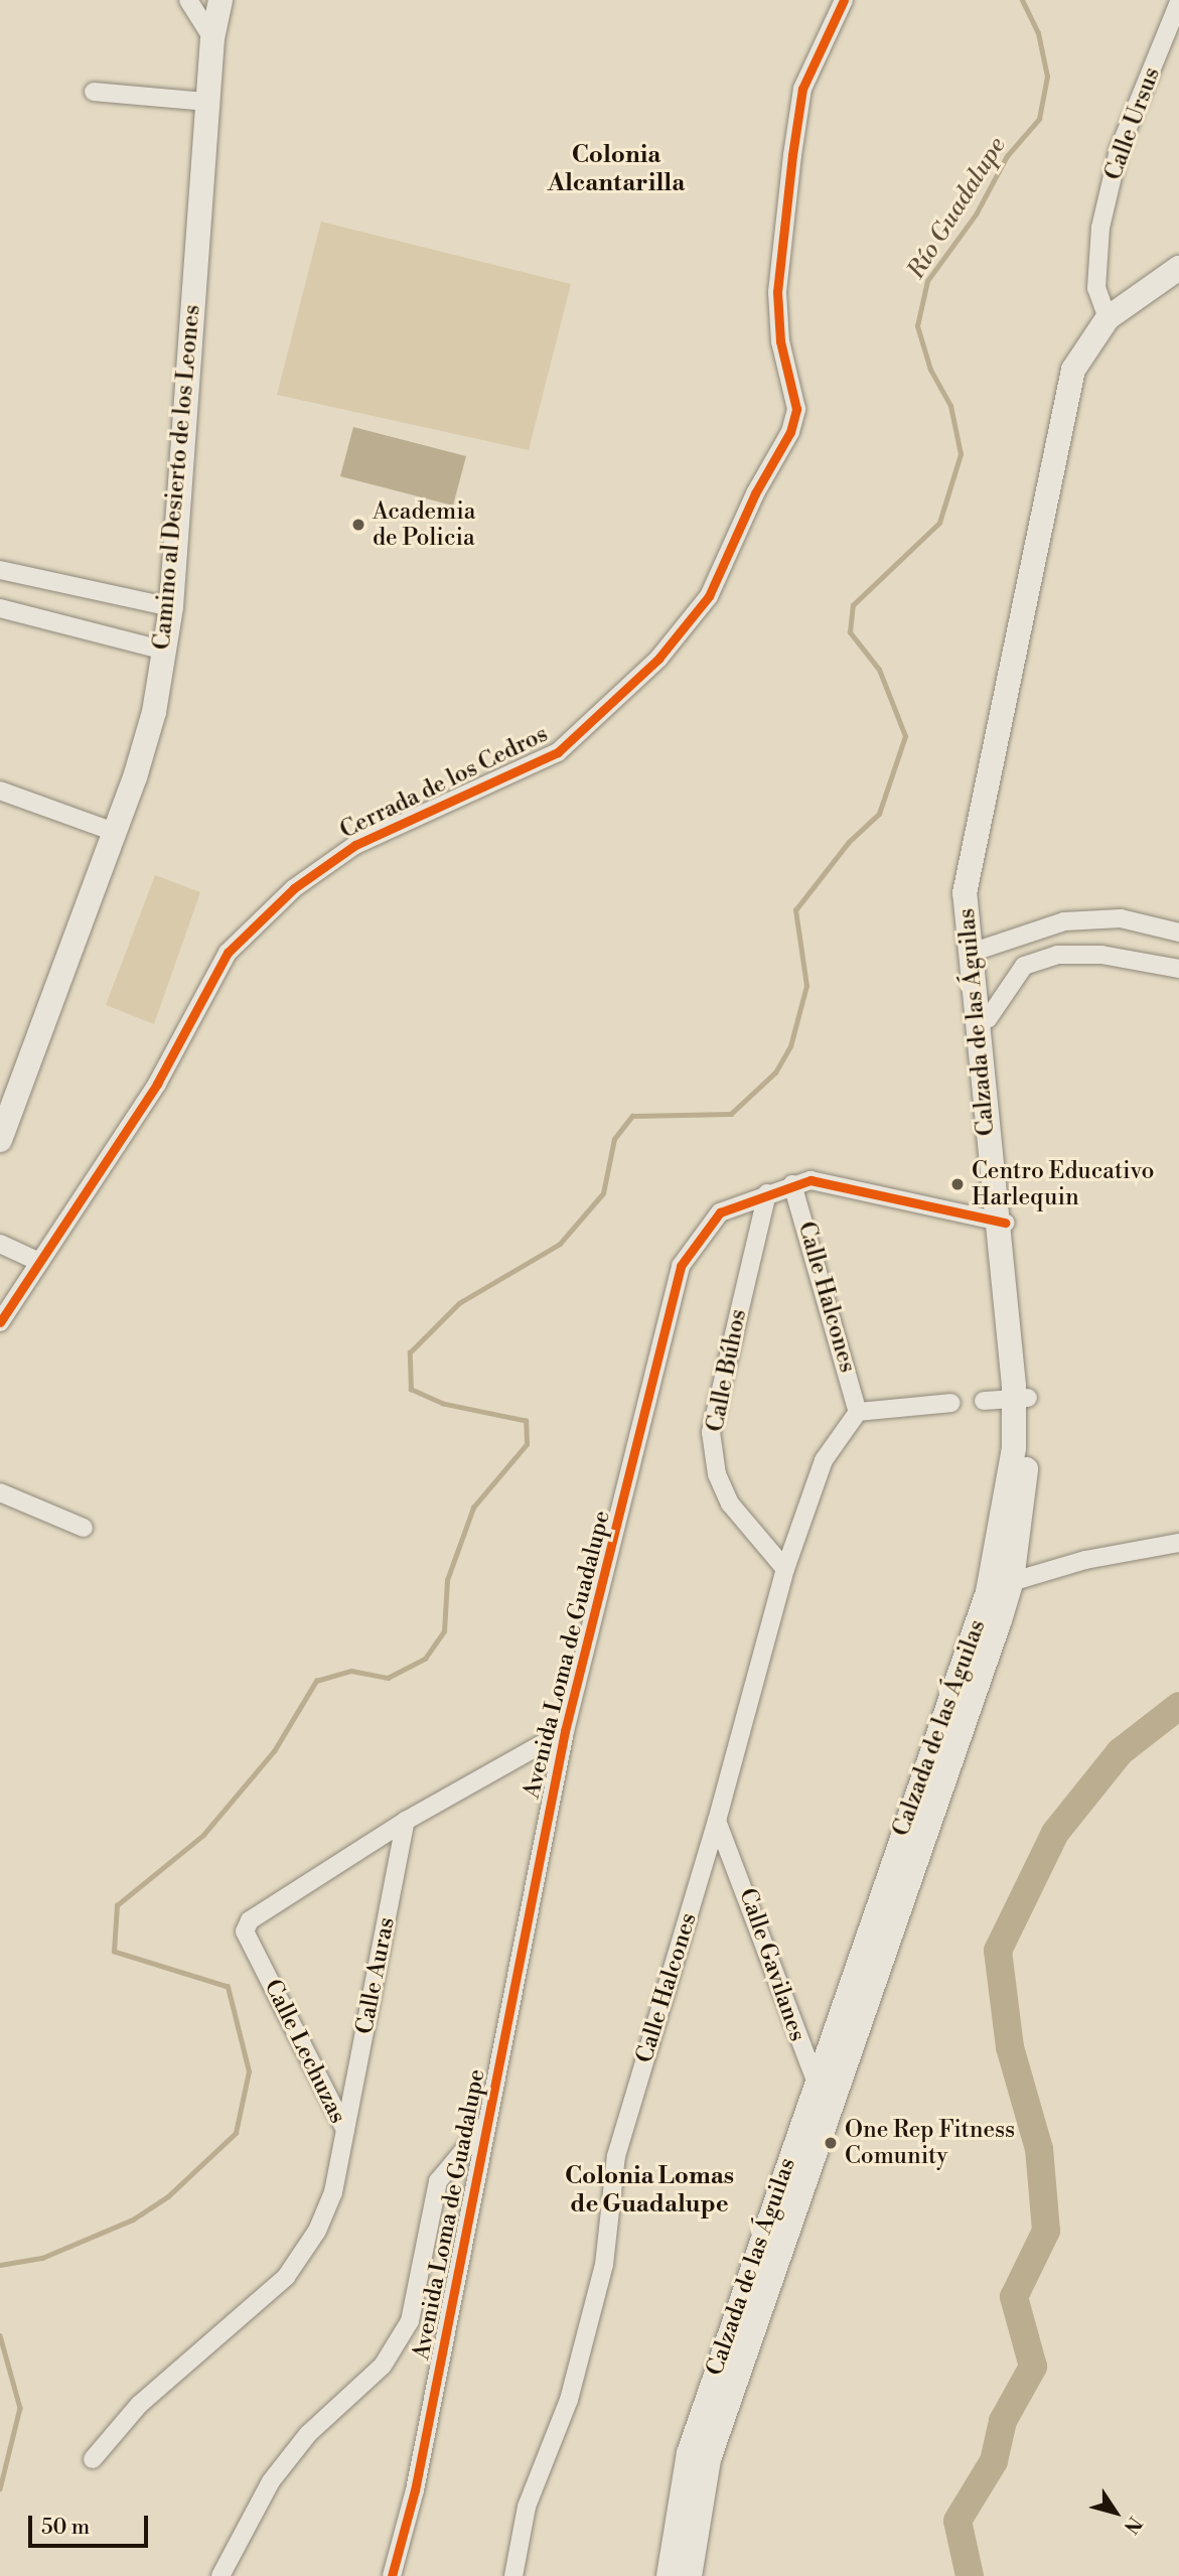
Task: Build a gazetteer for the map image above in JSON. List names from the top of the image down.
{
  "streets": {
    "main road": ["Camino al Desierto de los Leones", "Calzada de las Águilas"],
    "street": [
      "Calle Ursus",
      "Cerrada de los Cedros",
      "Calle Halcones",
      "Calle Búhos",
      "Avenida Loma de Guadalupe",
      "Calle Gavilanes",
      "Calle Auras",
      "Calle Lechuzas"
    ]
  },
  "crossings": [
    ["Calle Ursus", "Calzada de las Águilas"],
    ["Calzada de las Águilas", "Avenida Loma de Guadalupe"],
    ["Calzada de las Águilas", "Calle Gavilanes"],
    ["Calle Halcones", "Calle Búhos"],
    ["Calle Halcones", "Avenida Loma de Guadalupe"],
    ["Calle Halcones", "Calle Gavilanes"],
    ["Calle Búhos", "Avenida Loma de Guadalupe"],
    ["Avenida Loma de Guadalupe", "Calle Lechuzas"],
    ["Calle Auras", "Calle Lechuzas"]
  ],
  "districts": ["Colonia Alcantarilla", "Colonia Lomas de Guadalupe"],
  "water": ["Río Guadalupe"],
  "places": ["Academia de Policia", "Centro Educativo Harlequin", "One Rep Fitness Comunity"],
  "scale_bar": "50 m",
  "north": "bottom right"
}
